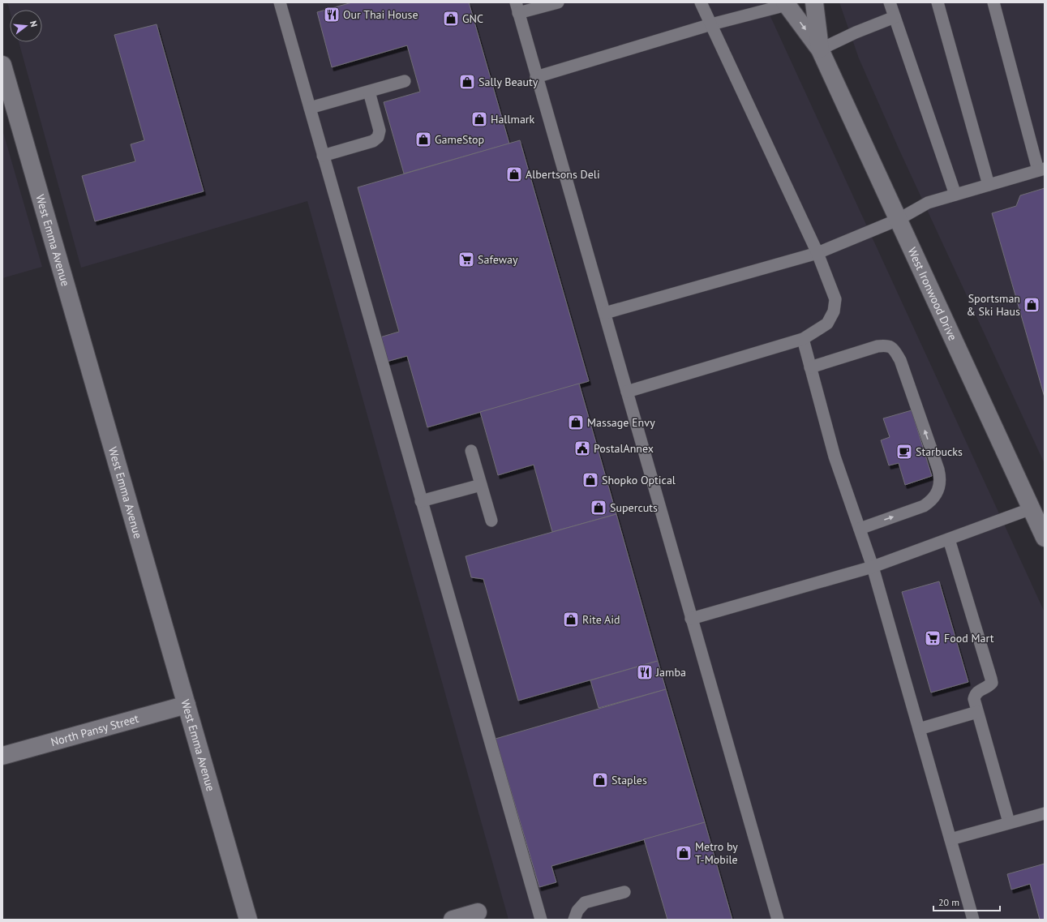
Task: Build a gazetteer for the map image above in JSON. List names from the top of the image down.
{
  "streets": {
    "street": ["West Emma Avenue", "West Ironwood Drive", "North Pansy Street"]
  },
  "crossings": [
    ["West Emma Avenue", "North Pansy Street"]
  ],
  "places": {
    "restaurant": ["Our Thai House", "Jamba"],
    "shop": [
      "GNC",
      "Sally Beauty",
      "Hallmark",
      "GameStop",
      "Albertsons Deli",
      "Sportsman & Ski Haus",
      "Massage Envy",
      "Shopko Optical",
      "Supercuts",
      "Rite Aid",
      "Staples",
      "Metro by T-Mobile"
    ],
    "supermarket": ["Safeway", "Food Mart"],
    "public building": ["PostalAnnex"],
    "cafe": ["Starbucks"]
  },
  "scale_bar": "20 m",
  "north": "right"
}
